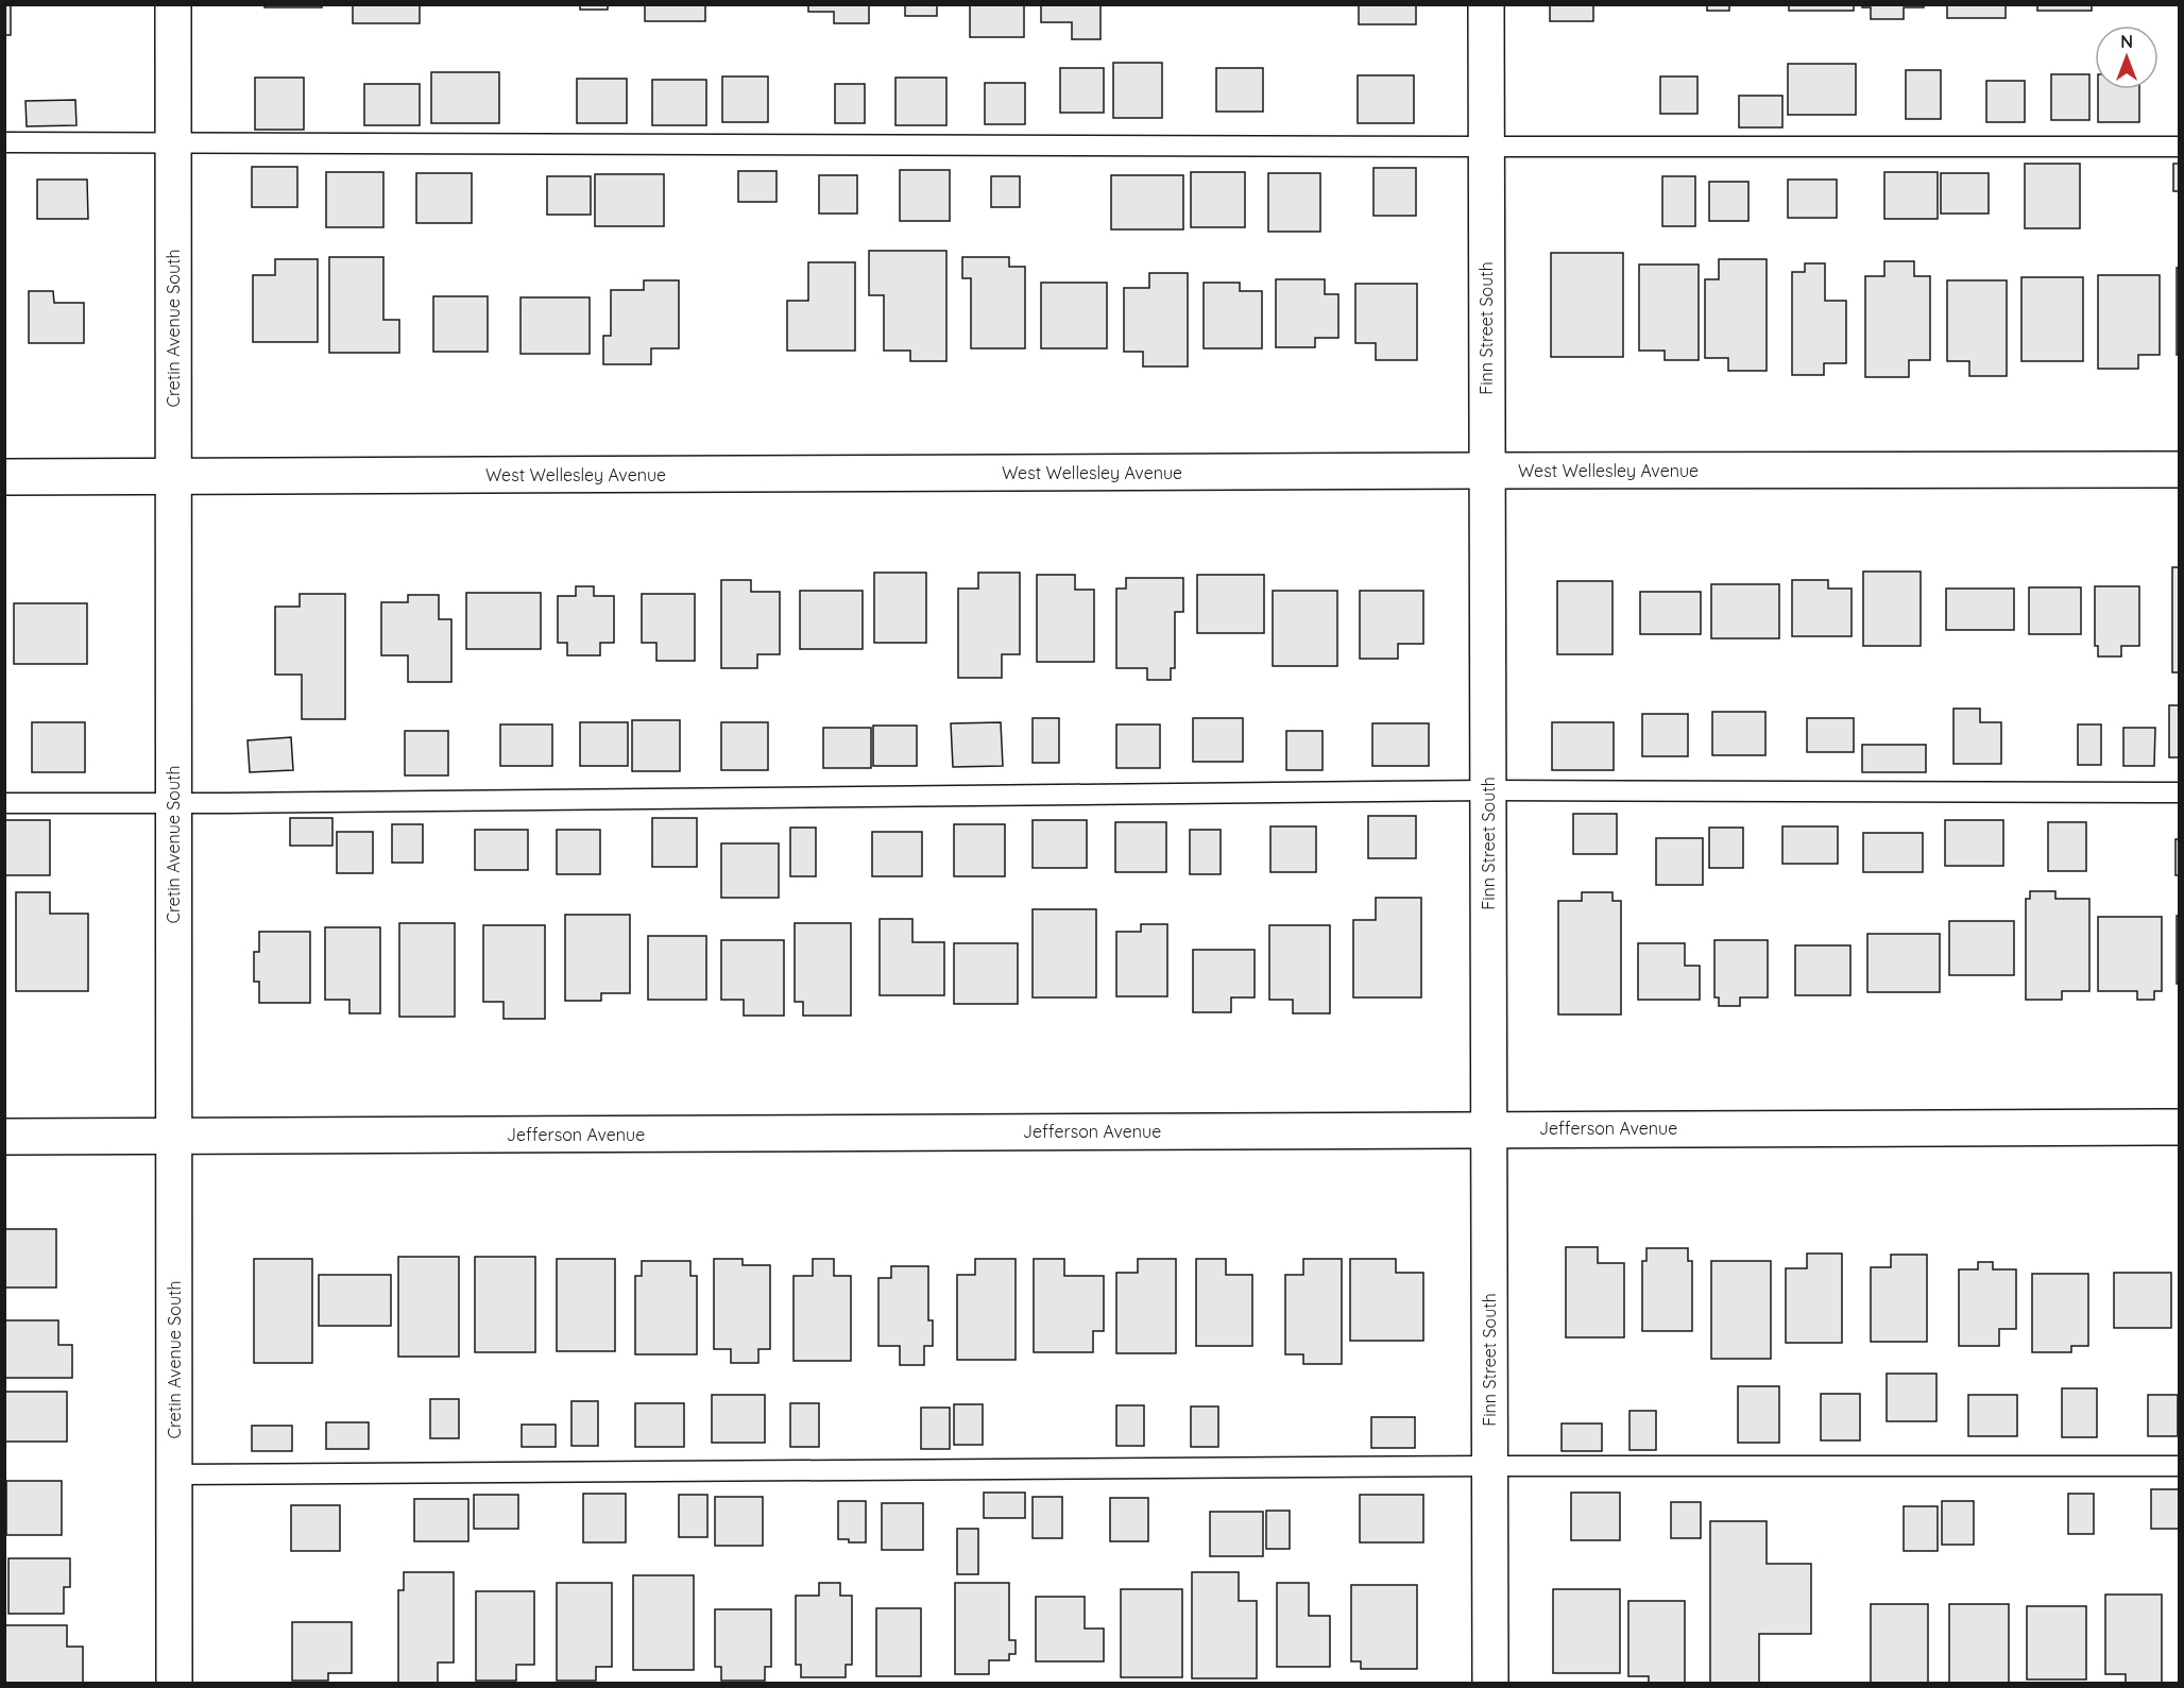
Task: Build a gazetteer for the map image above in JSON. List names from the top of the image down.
{
  "streets": {
    "street": [
      "Cretin Avenue South",
      "Finn Street South",
      "West Wellesley Avenue",
      "Jefferson Avenue"
    ]
  },
  "crossings": [
    ["Cretin Avenue South", "West Wellesley Avenue"],
    ["Cretin Avenue South", "Jefferson Avenue"],
    ["Finn Street South", "West Wellesley Avenue"],
    ["Finn Street South", "Jefferson Avenue"]
  ],
  "north": "top"
}
